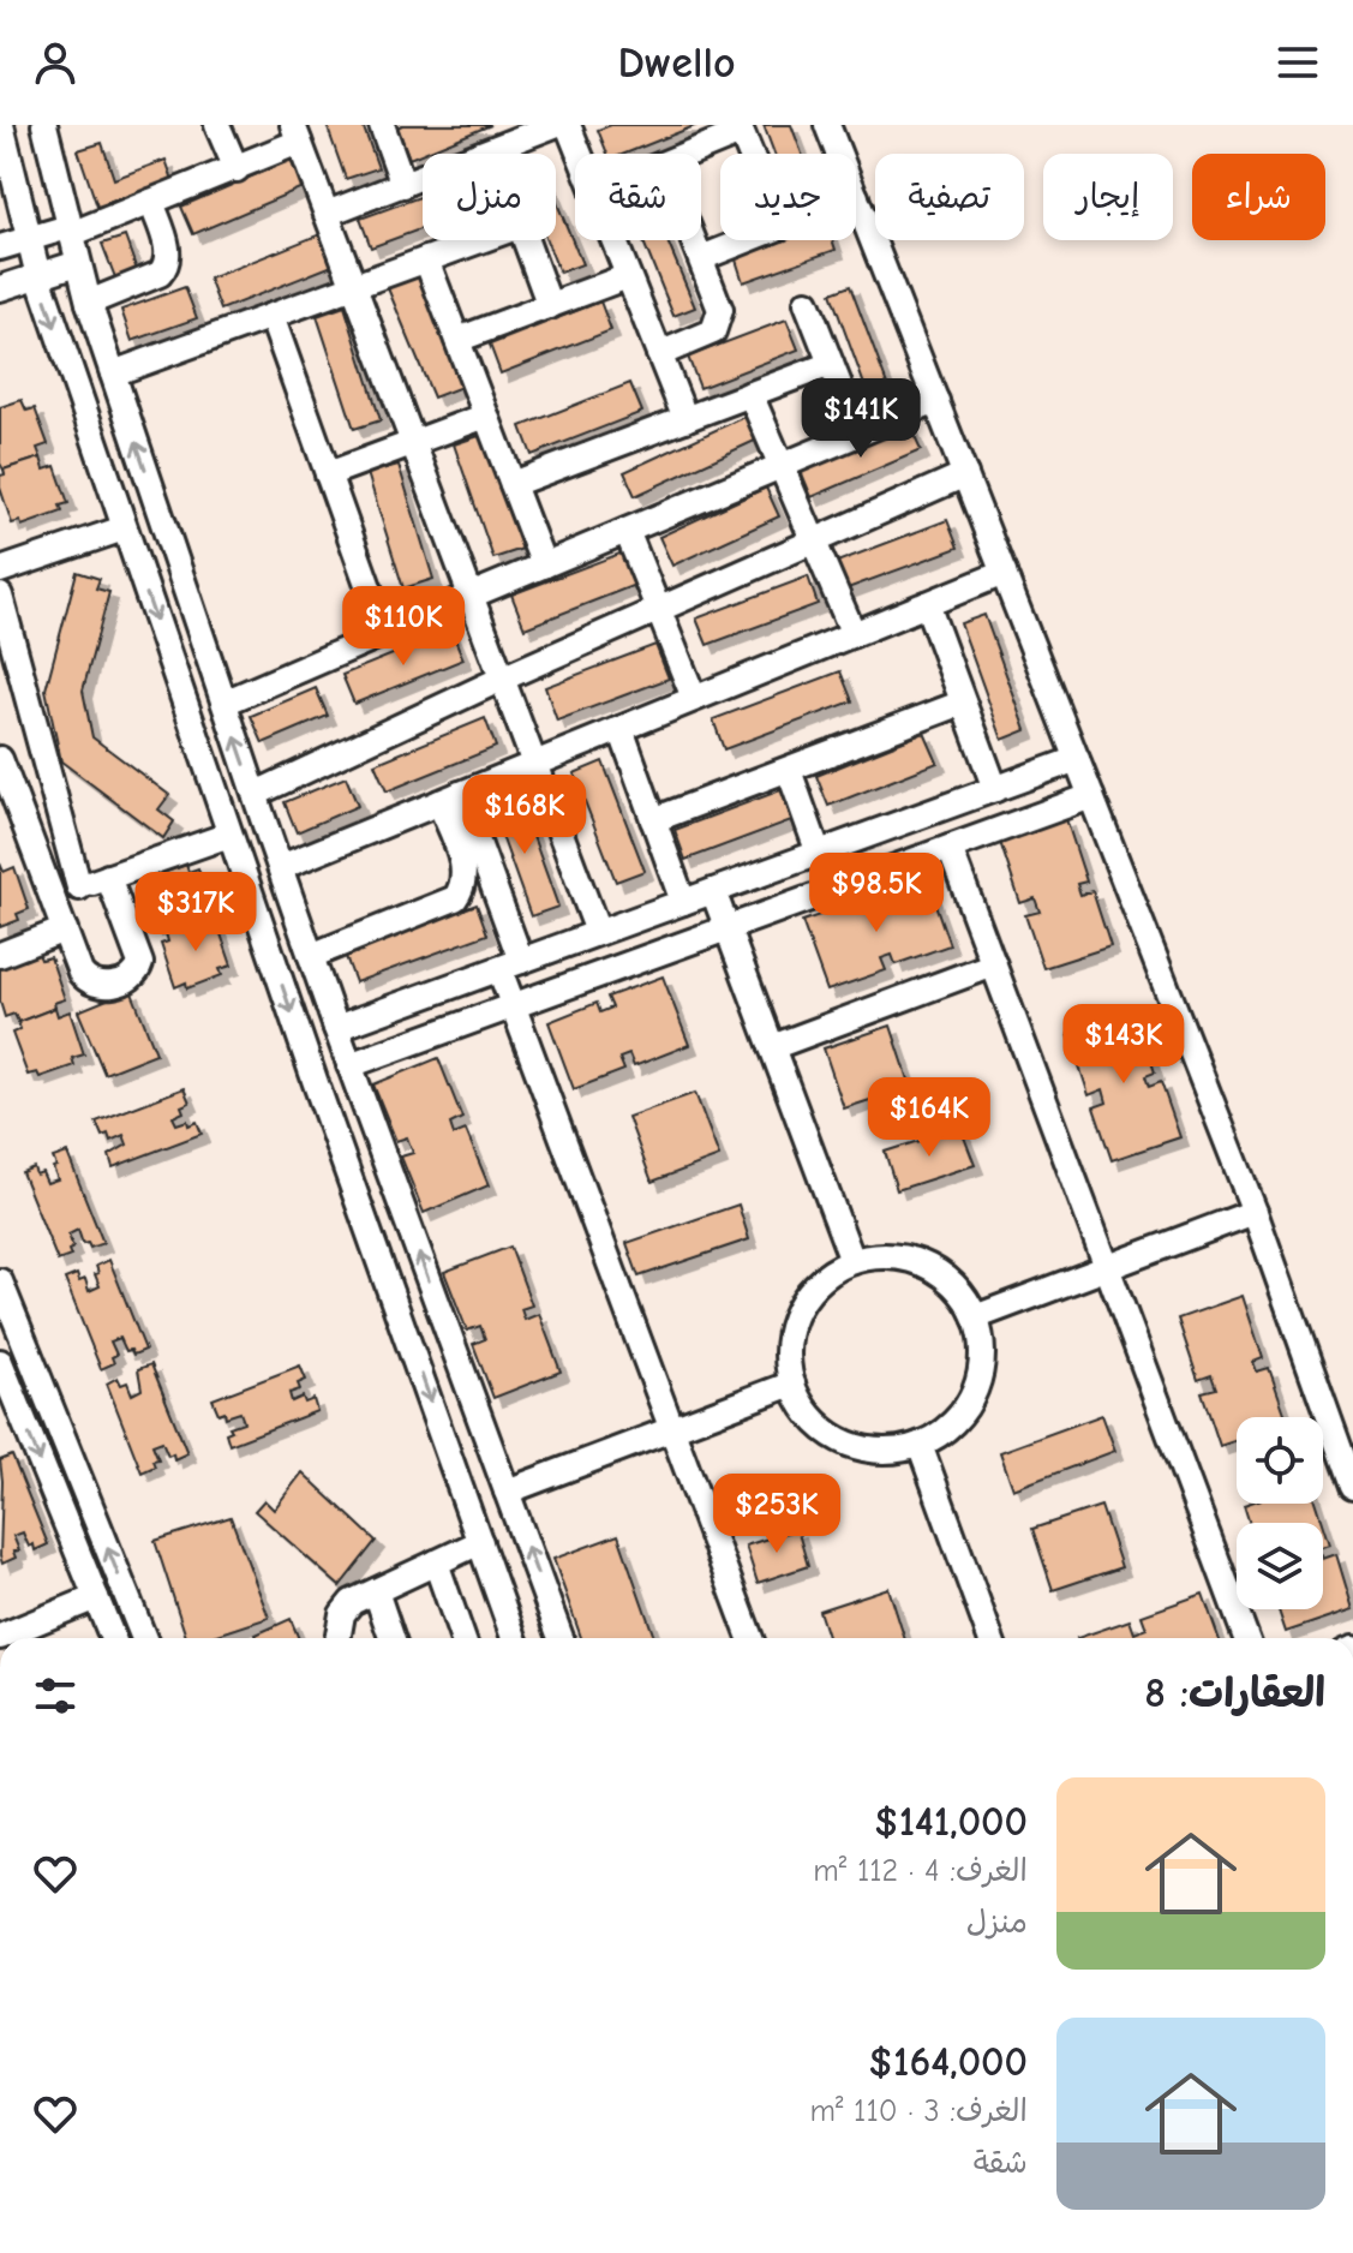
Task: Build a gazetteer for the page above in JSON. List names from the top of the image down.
{
  "page": {
    "header": "Dwello",
    "chip": [
      "شراء",
      "إيجار",
      "تصفية",
      "جديد",
      "شقة",
      "منزل"
    ],
    "price": [
      "$141K",
      "$110K",
      "$168K",
      "$98.5K",
      "$317K",
      "$143K",
      "$164K",
      "$253K"
    ],
    "heading": "العقارات: 8",
    "list": [
      {
        "name": "$141,000",
        "note": "الغرف: 4 · 112 m² · منزل"
      },
      {
        "name": "$164,000",
        "note": "الغرف: 3 · 110 m² · شقة"
      }
    ]
  }
}
